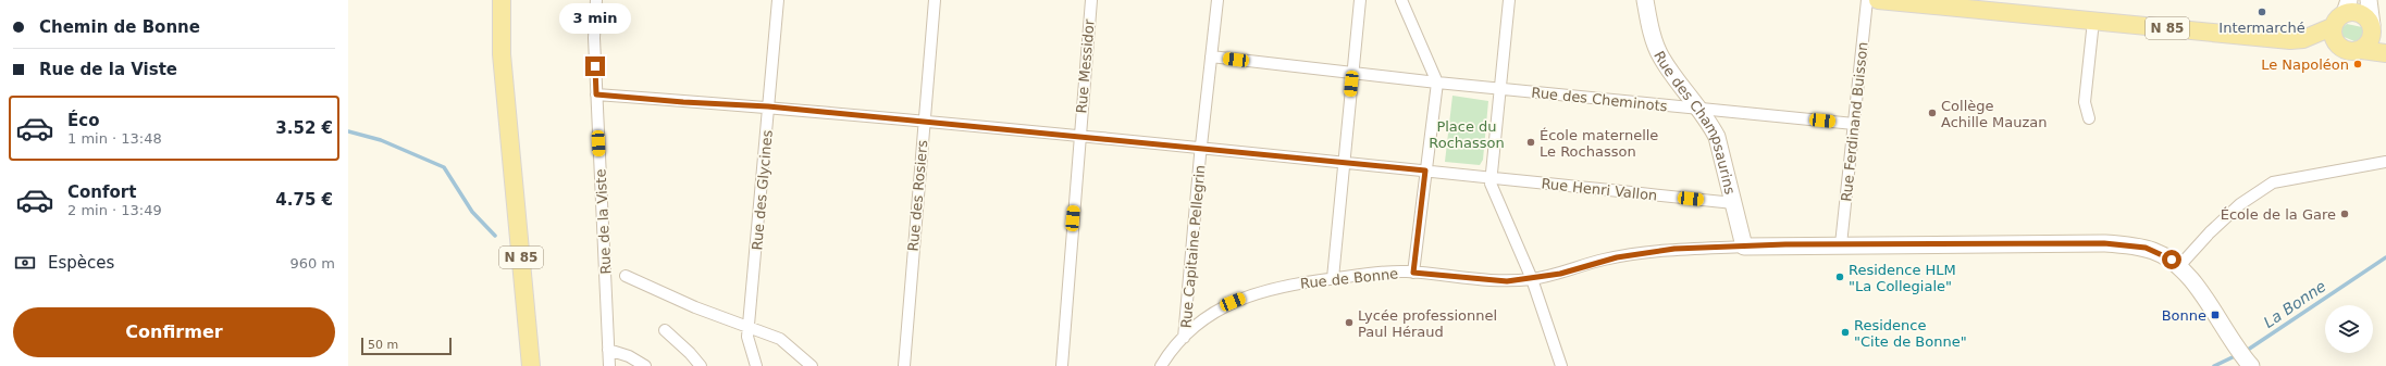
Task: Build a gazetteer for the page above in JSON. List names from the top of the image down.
{
  "streets": {
    "main road": ["N 85", "Rue des Champsaurins"],
    "street": [
      "Rue Messidor",
      "Rue des Cheminots",
      "Rue Ferdinand Buisson",
      "Rue Henri Vallon",
      "Rue des Glycines",
      "Rue des Rosiers",
      "Rue de la Viste",
      "Rue Capitaine Pellegrin",
      "Rue de Bonne"
    ]
  },
  "crossings": [
    ["Rue des Cheminots", "Rue Ferdinand Buisson"],
    ["Rue des Cheminots", "Rue des Champsaurins"],
    ["Rue des Champsaurins", "Rue Henri Vallon"],
    ["Rue des Champsaurins", "Rue de Bonne"],
    ["Rue Capitaine Pellegrin", "Rue de Bonne"]
  ],
  "water": ["La Bonne"],
  "parks": ["Place du Rochasson"],
  "places": {
    "other": [
      "Intermarché",
      "Le Napoléon",
      "Collège Achille Mauzan",
      "École maternelle Le Rochasson",
      "École de la Gare",
      "Residence HLM \"La Collegiale\"",
      "Lycée professionnel Paul Héraud",
      "Residence \"Cite de Bonne\""
    ],
    "transit": ["Bonne"]
  },
  "scale_bar": "50 m",
  "page": {
    "banner": ["Chemin de Bonne", "Rue de la Viste"],
    "bubble": "3 min",
    "list": [
      {
        "name": "Éco",
        "note": "1 min · 13:48",
        "value": "3.52 €"
      },
      {
        "name": "Confort",
        "note": "2 min · 13:49",
        "value": "4.75 €"
      }
    ],
    "pay": ["Espèces", "960 m"],
    "buttons": "Confirmer",
    "scale": "50 m"
  }
}
